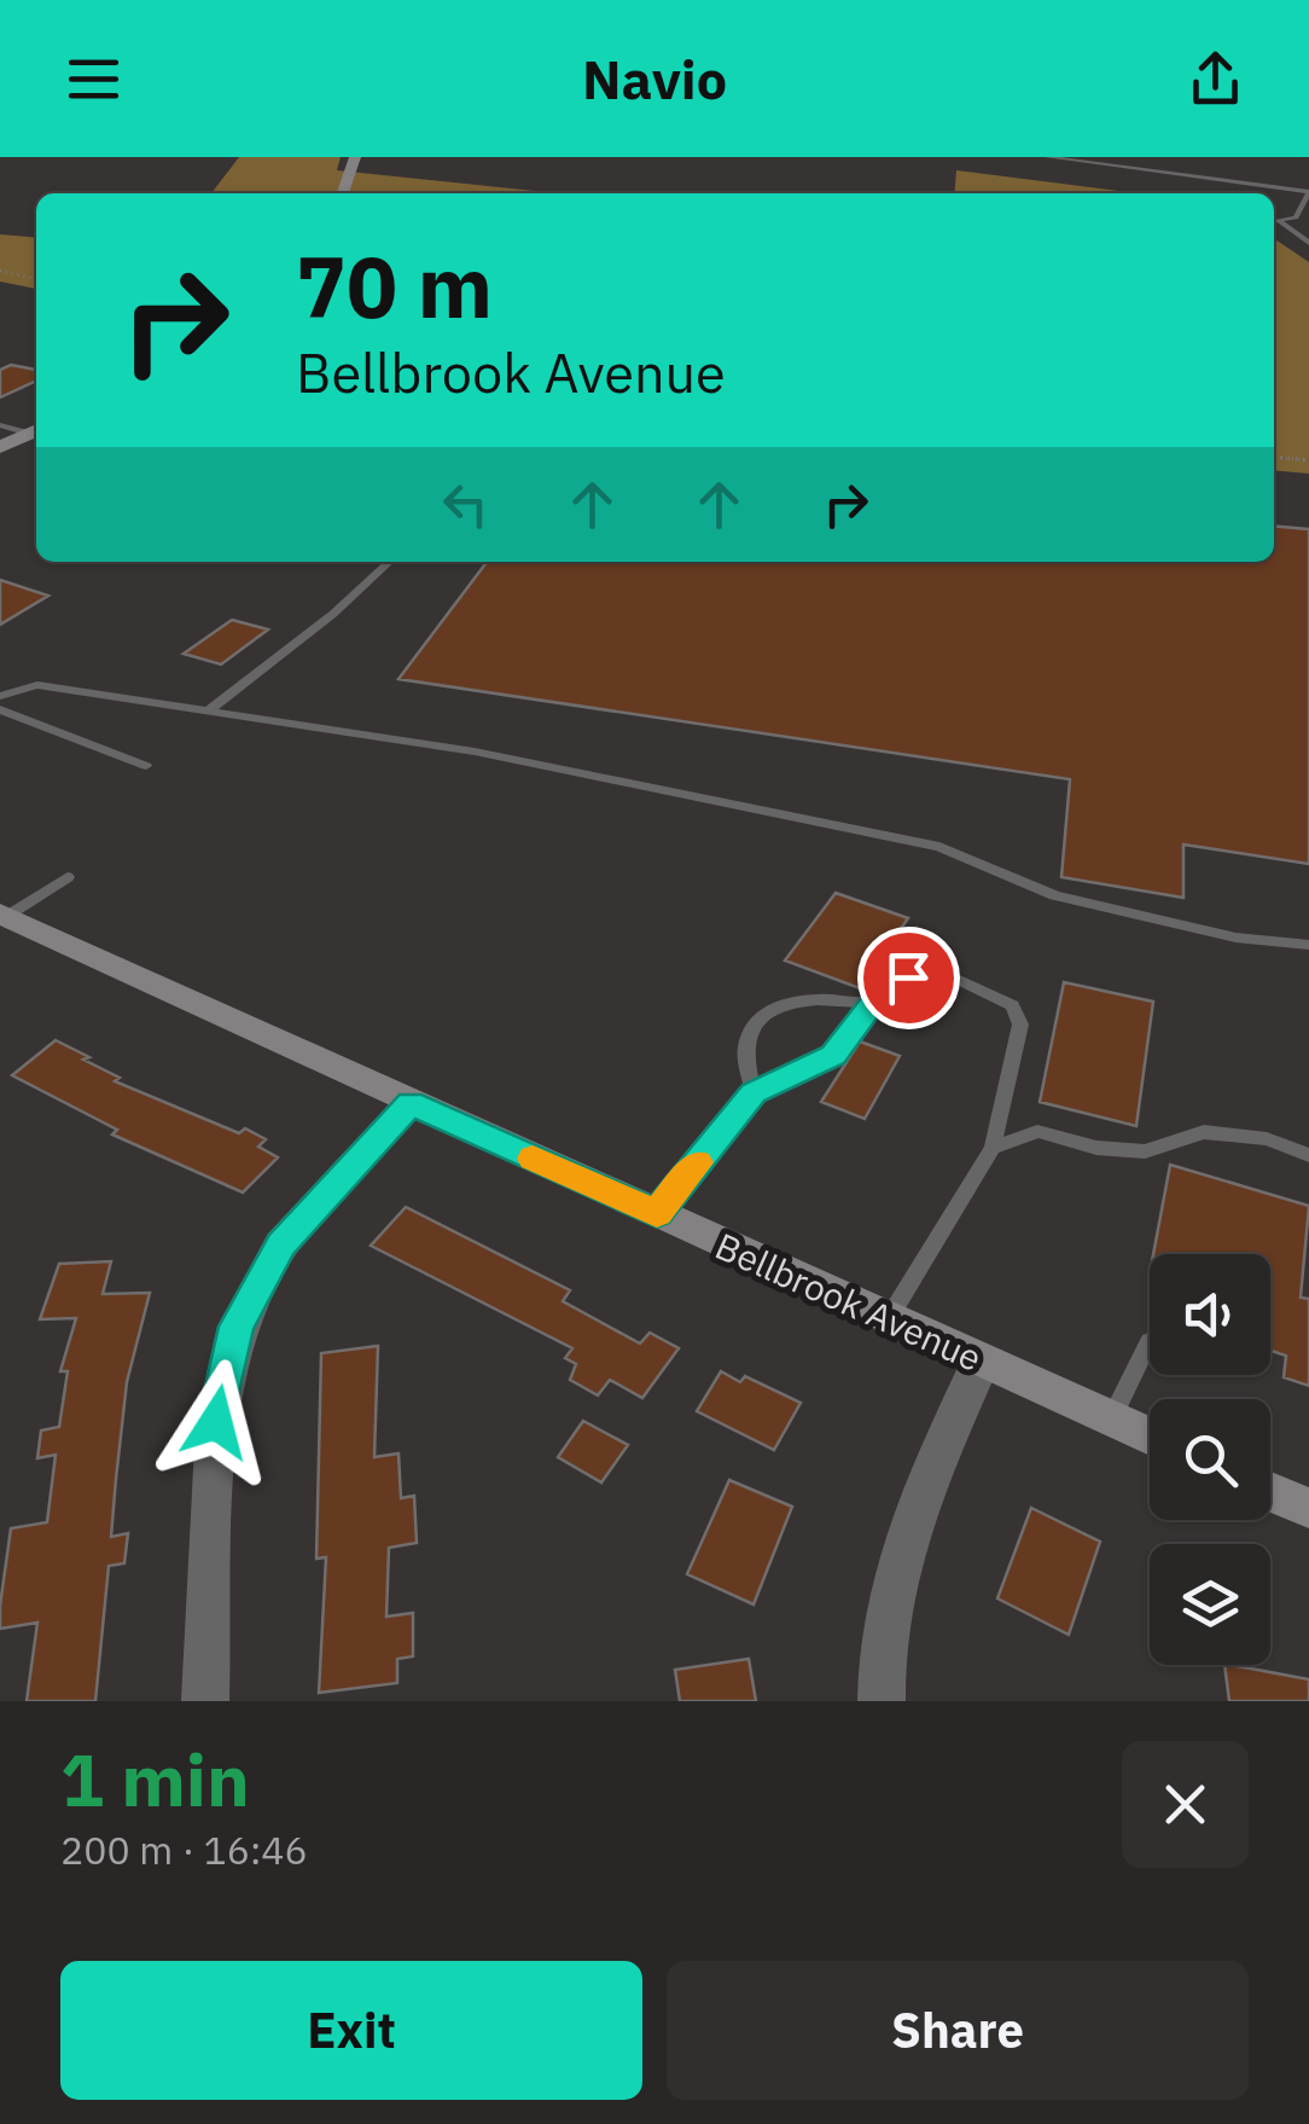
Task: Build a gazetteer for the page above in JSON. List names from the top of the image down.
{
  "streets": {
    "street": ["Bellbrook Avenue"]
  },
  "page": {
    "header": "Navio",
    "turn": ["70 m", "Bellbrook Avenue"],
    "heading": ["1 min", "200 m · 16:46"],
    "buttons": ["Exit", "Share"]
  }
}
